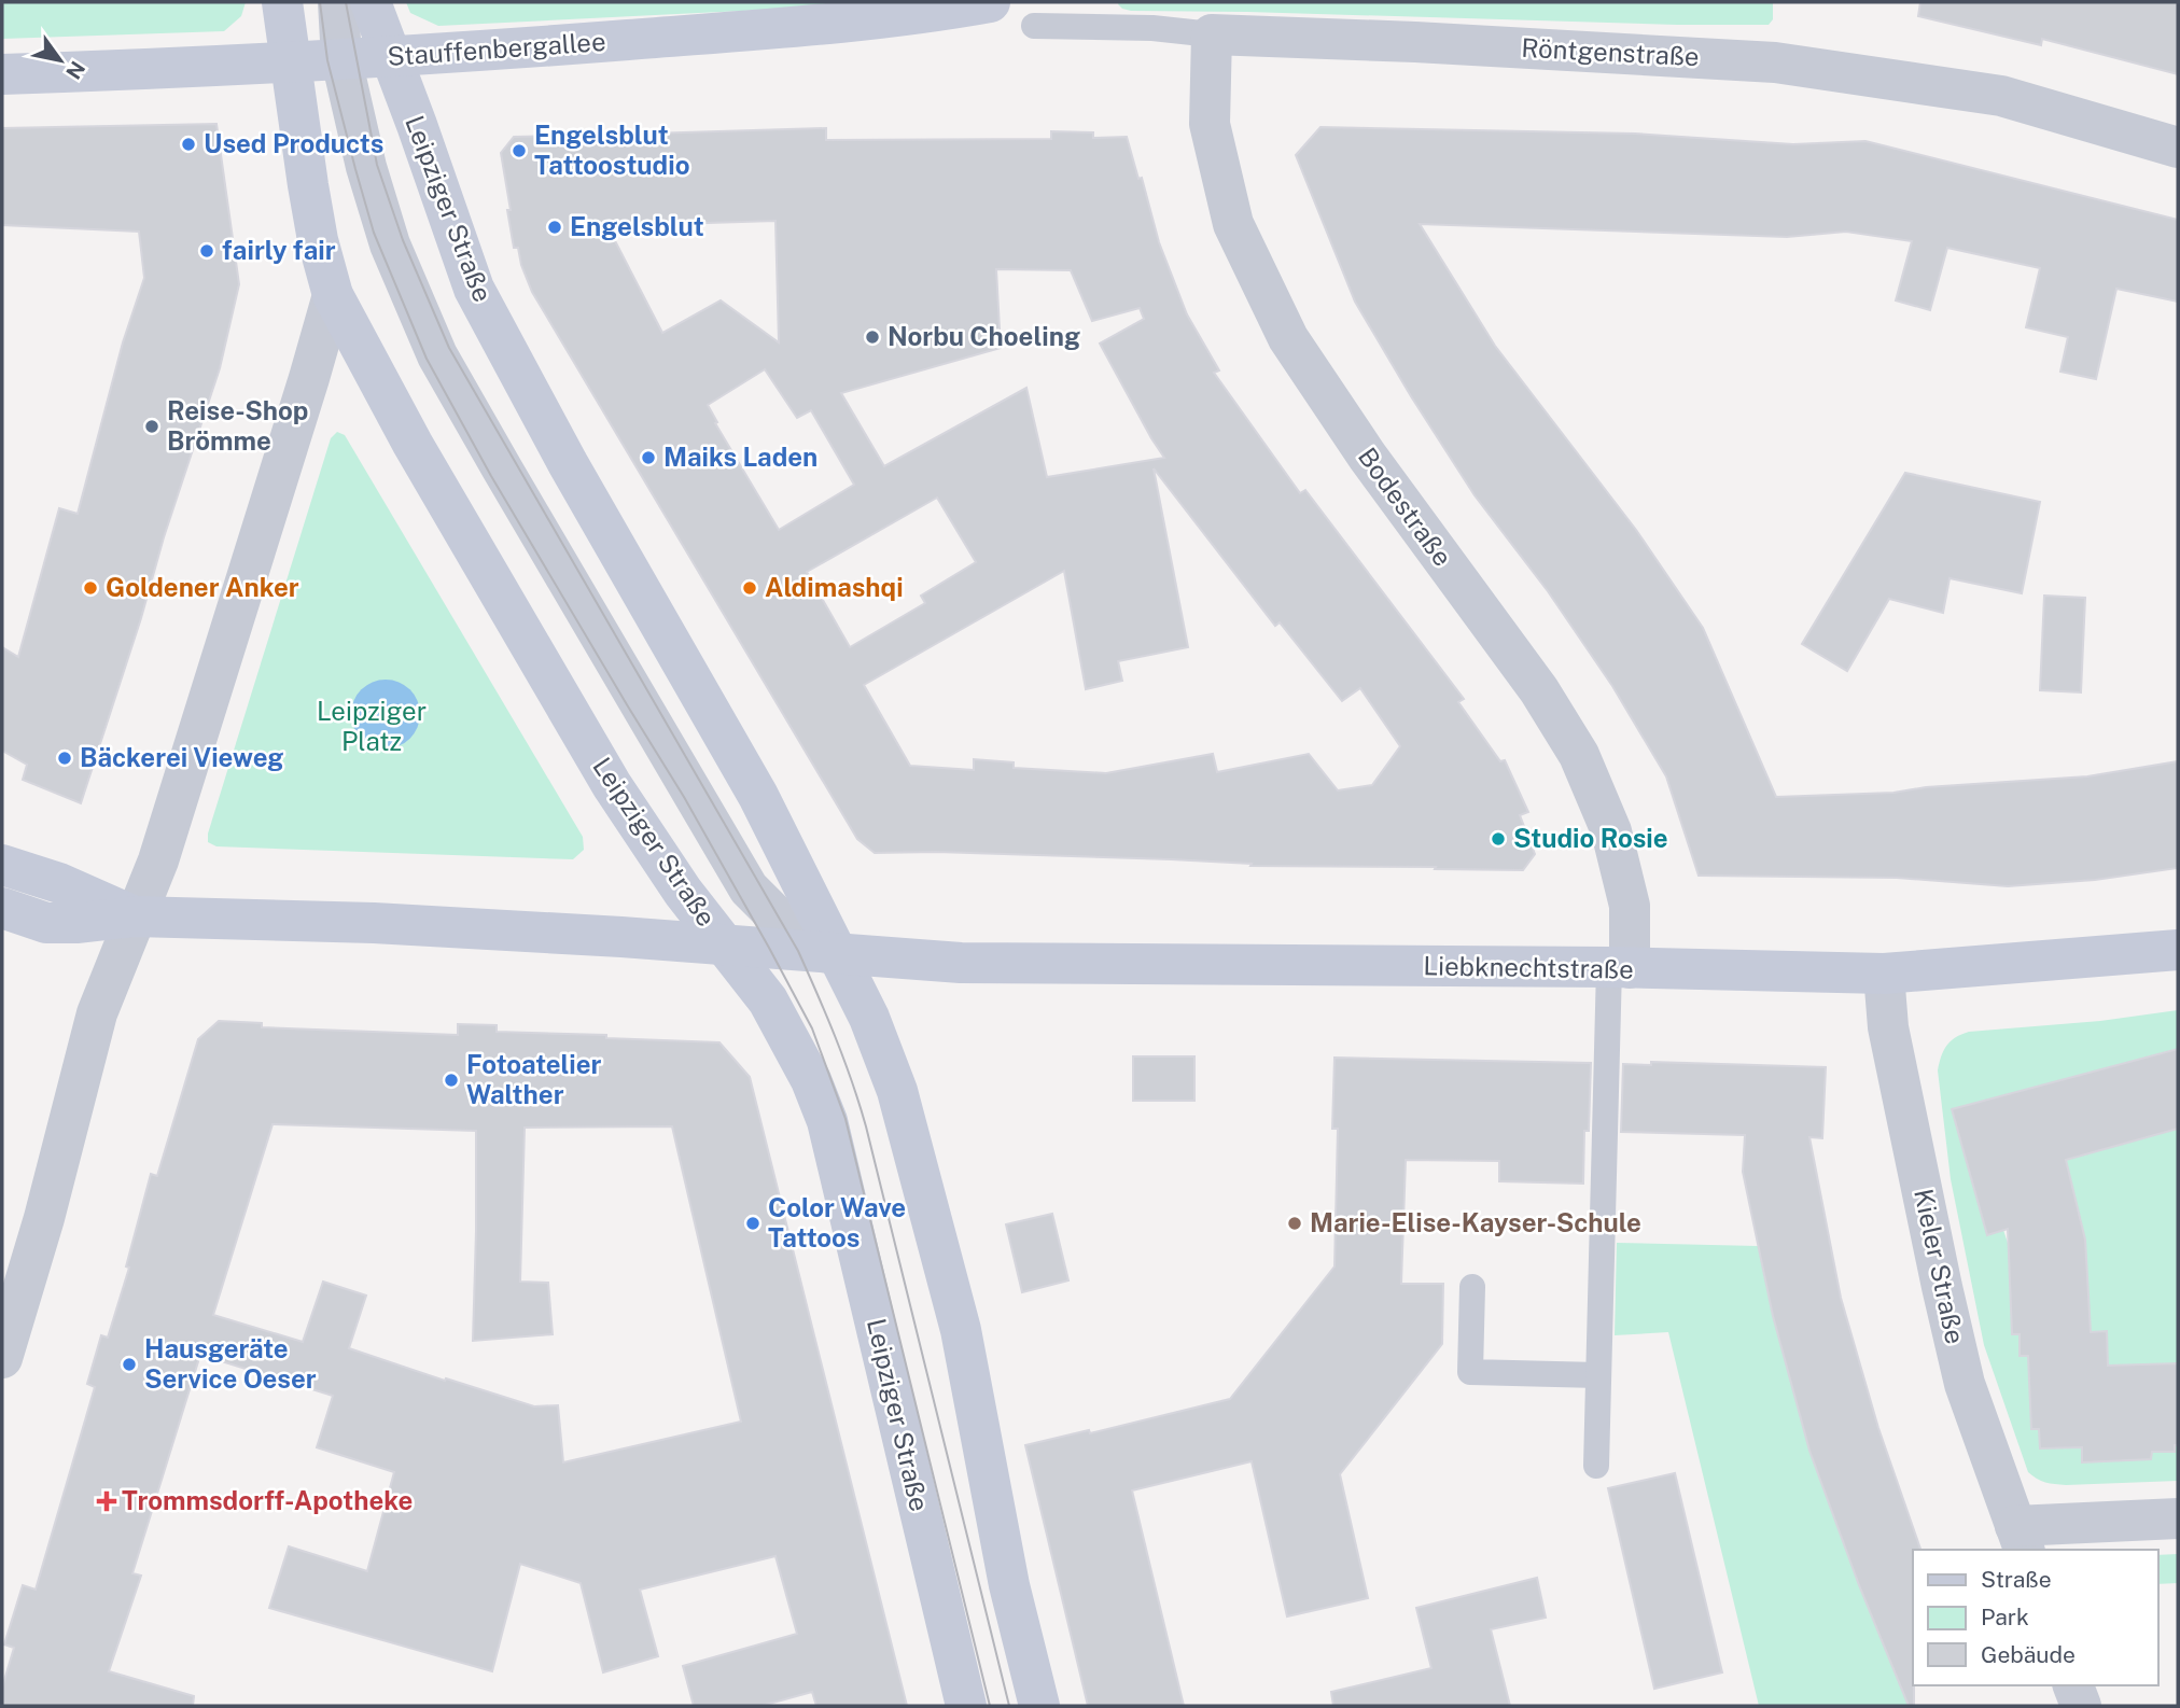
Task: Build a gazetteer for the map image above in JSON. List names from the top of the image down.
{
  "streets": {
    "main road": ["Stauffenbergallee", "Leipziger Straße", "Liebknechtstraße"],
    "street": ["Röntgenstraße", "Bodestraße", "Kieler Straße"]
  },
  "crossings": [
    ["Stauffenbergallee", "Leipziger Straße"],
    ["Röntgenstraße", "Bodestraße"],
    ["Leipziger Straße", "Liebknechtstraße"],
    ["Bodestraße", "Liebknechtstraße"],
    ["Liebknechtstraße", "Kieler Straße"]
  ],
  "parks": ["Leipziger Platz"],
  "places": {
    "other": [
      "Used Products",
      "Engelsblut Tattoostudio",
      "Engelsblut",
      "fairly fair",
      "Norbu Choeling",
      "Reise-Shop Brömme",
      "Maiks Laden",
      "Goldener Anker",
      "Aldimashqi",
      "Bäckerei Vieweg",
      "Studio Rosie",
      "Fotoatelier Walther",
      "Color Wave Tattoos",
      "Marie-Elise-Kayser-Schule",
      "Hausgeräte Service Oeser"
    ],
    "health": ["Trommsdorff-Apotheke"]
  },
  "legend": ["Straße", "Park", "Gebäude"],
  "north": "bottom right"
}
